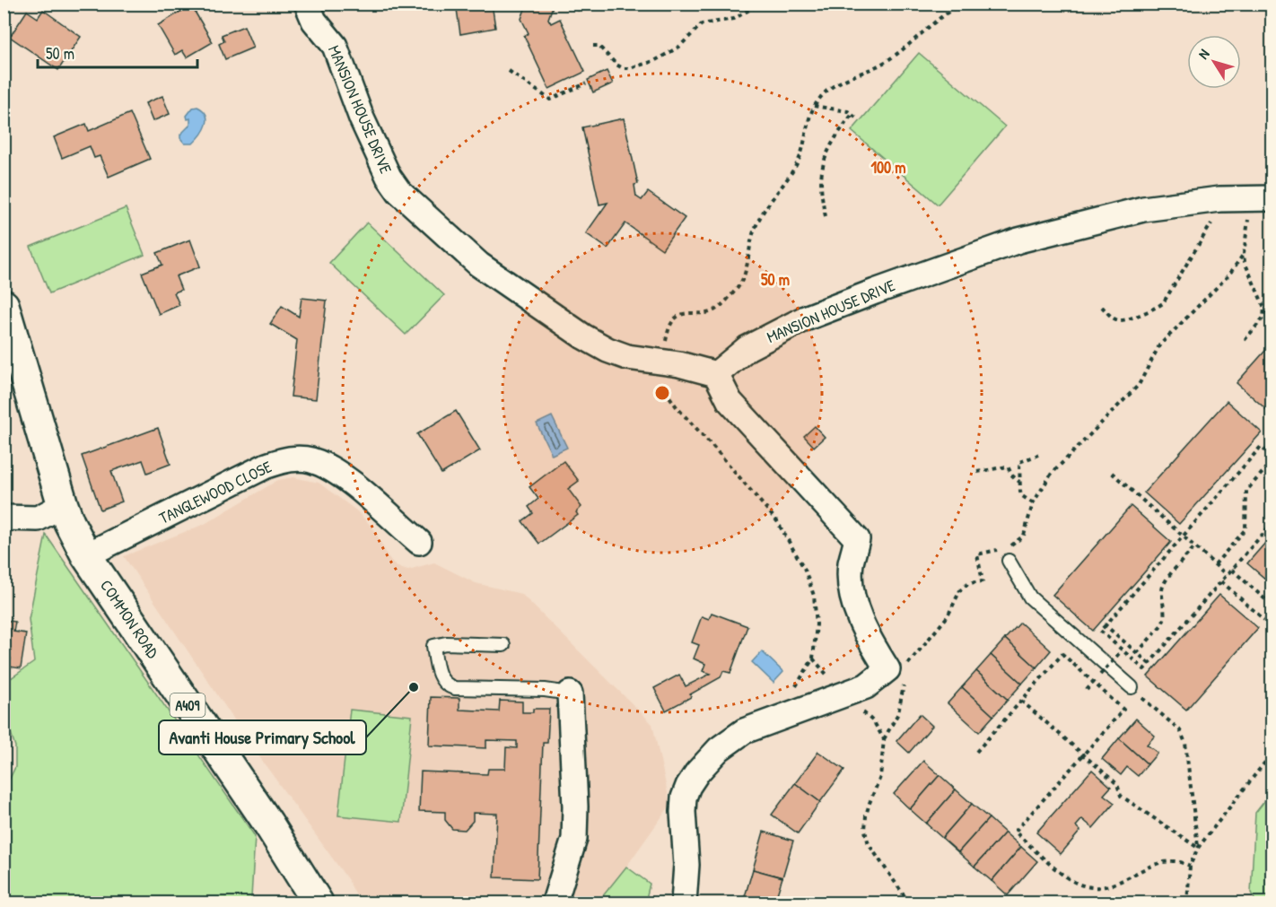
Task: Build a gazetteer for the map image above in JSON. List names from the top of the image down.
{
  "streets": {
    "main road": ["COMMON ROAD", "A409"],
    "street": ["MANSION HOUSE DRIVE", "TANGLEWOOD CLOSE"]
  },
  "crossings": [
    ["TANGLEWOOD CLOSE", "COMMON ROAD"]
  ],
  "places": ["Avanti House Primary School"],
  "scale_bar": "50 m",
  "north": "top left",
  "rings": ["100 m", "50 m"]
}
